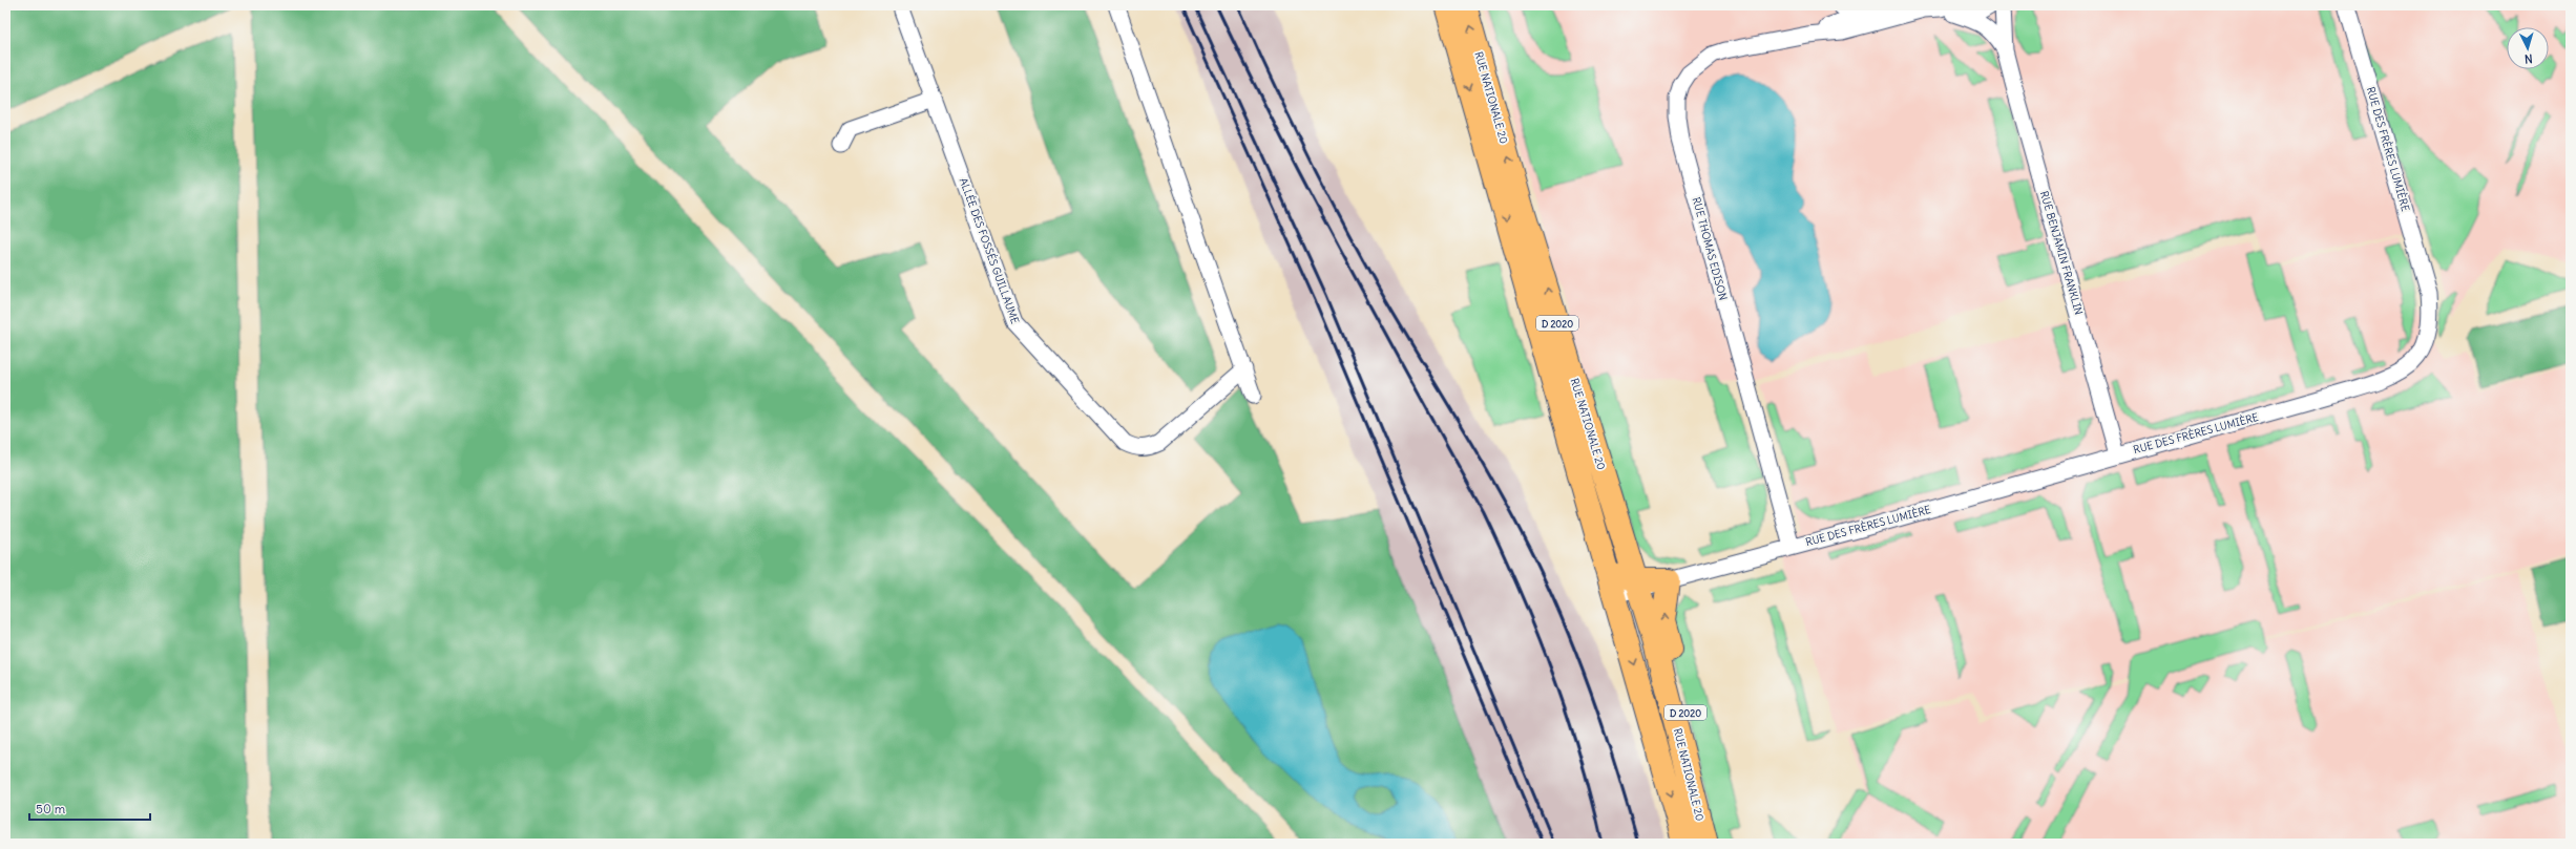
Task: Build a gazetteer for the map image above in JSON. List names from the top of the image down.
{
  "streets": {
    "main road": ["RUE NATIONALE 20", "D 2020"],
    "street": [
      "RUE DES FRÈRES LUMIÈRE",
      "RUE THOMAS EDISON",
      "ALLÉE DES FOSSÉS GUILLAUME",
      "RUE BENJAMIN FRANKLIN"
    ]
  },
  "crossings": [
    ["RUE NATIONALE 20", "RUE DES FRÈRES LUMIÈRE"],
    ["RUE NATIONALE 20", "D 2020"],
    ["RUE DES FRÈRES LUMIÈRE", "RUE THOMAS EDISON"],
    ["RUE DES FRÈRES LUMIÈRE", "RUE BENJAMIN FRANKLIN"],
    ["RUE THOMAS EDISON", "RUE BENJAMIN FRANKLIN"]
  ],
  "scale_bar": "50 m",
  "north": "bottom"
}
